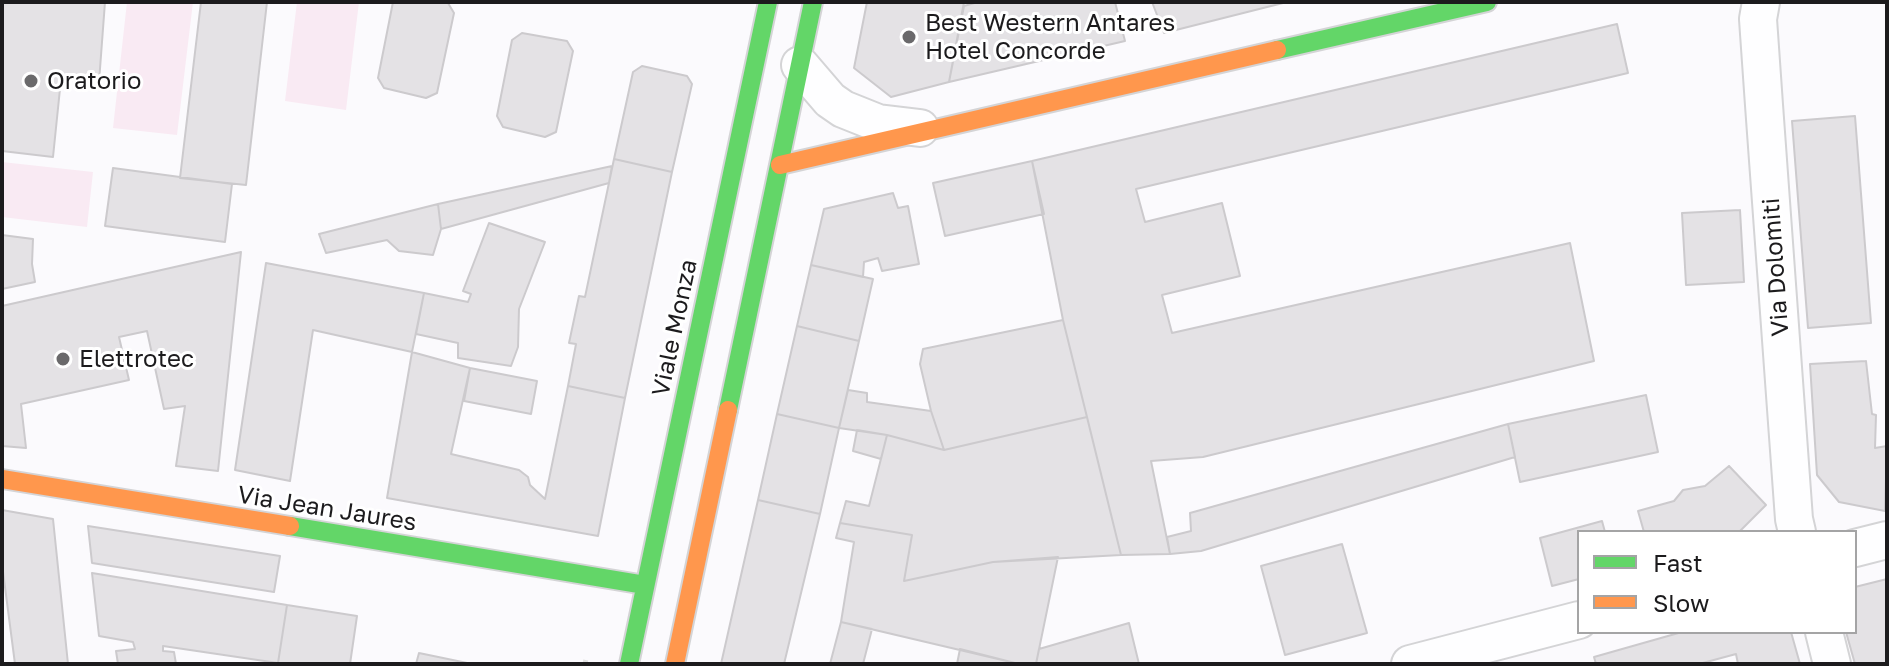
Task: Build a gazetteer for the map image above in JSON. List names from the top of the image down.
{
  "streets": {
    "street": ["Via Dolomiti", "Viale Monza", "Via Jean Jaures"]
  },
  "crossings": [
    ["Viale Monza", "Via Jean Jaures"]
  ],
  "places": ["Best Western Antares Hotel Concorde", "Oratorio", "Elettrotec"],
  "legend": ["Fast", "Slow"]
}
